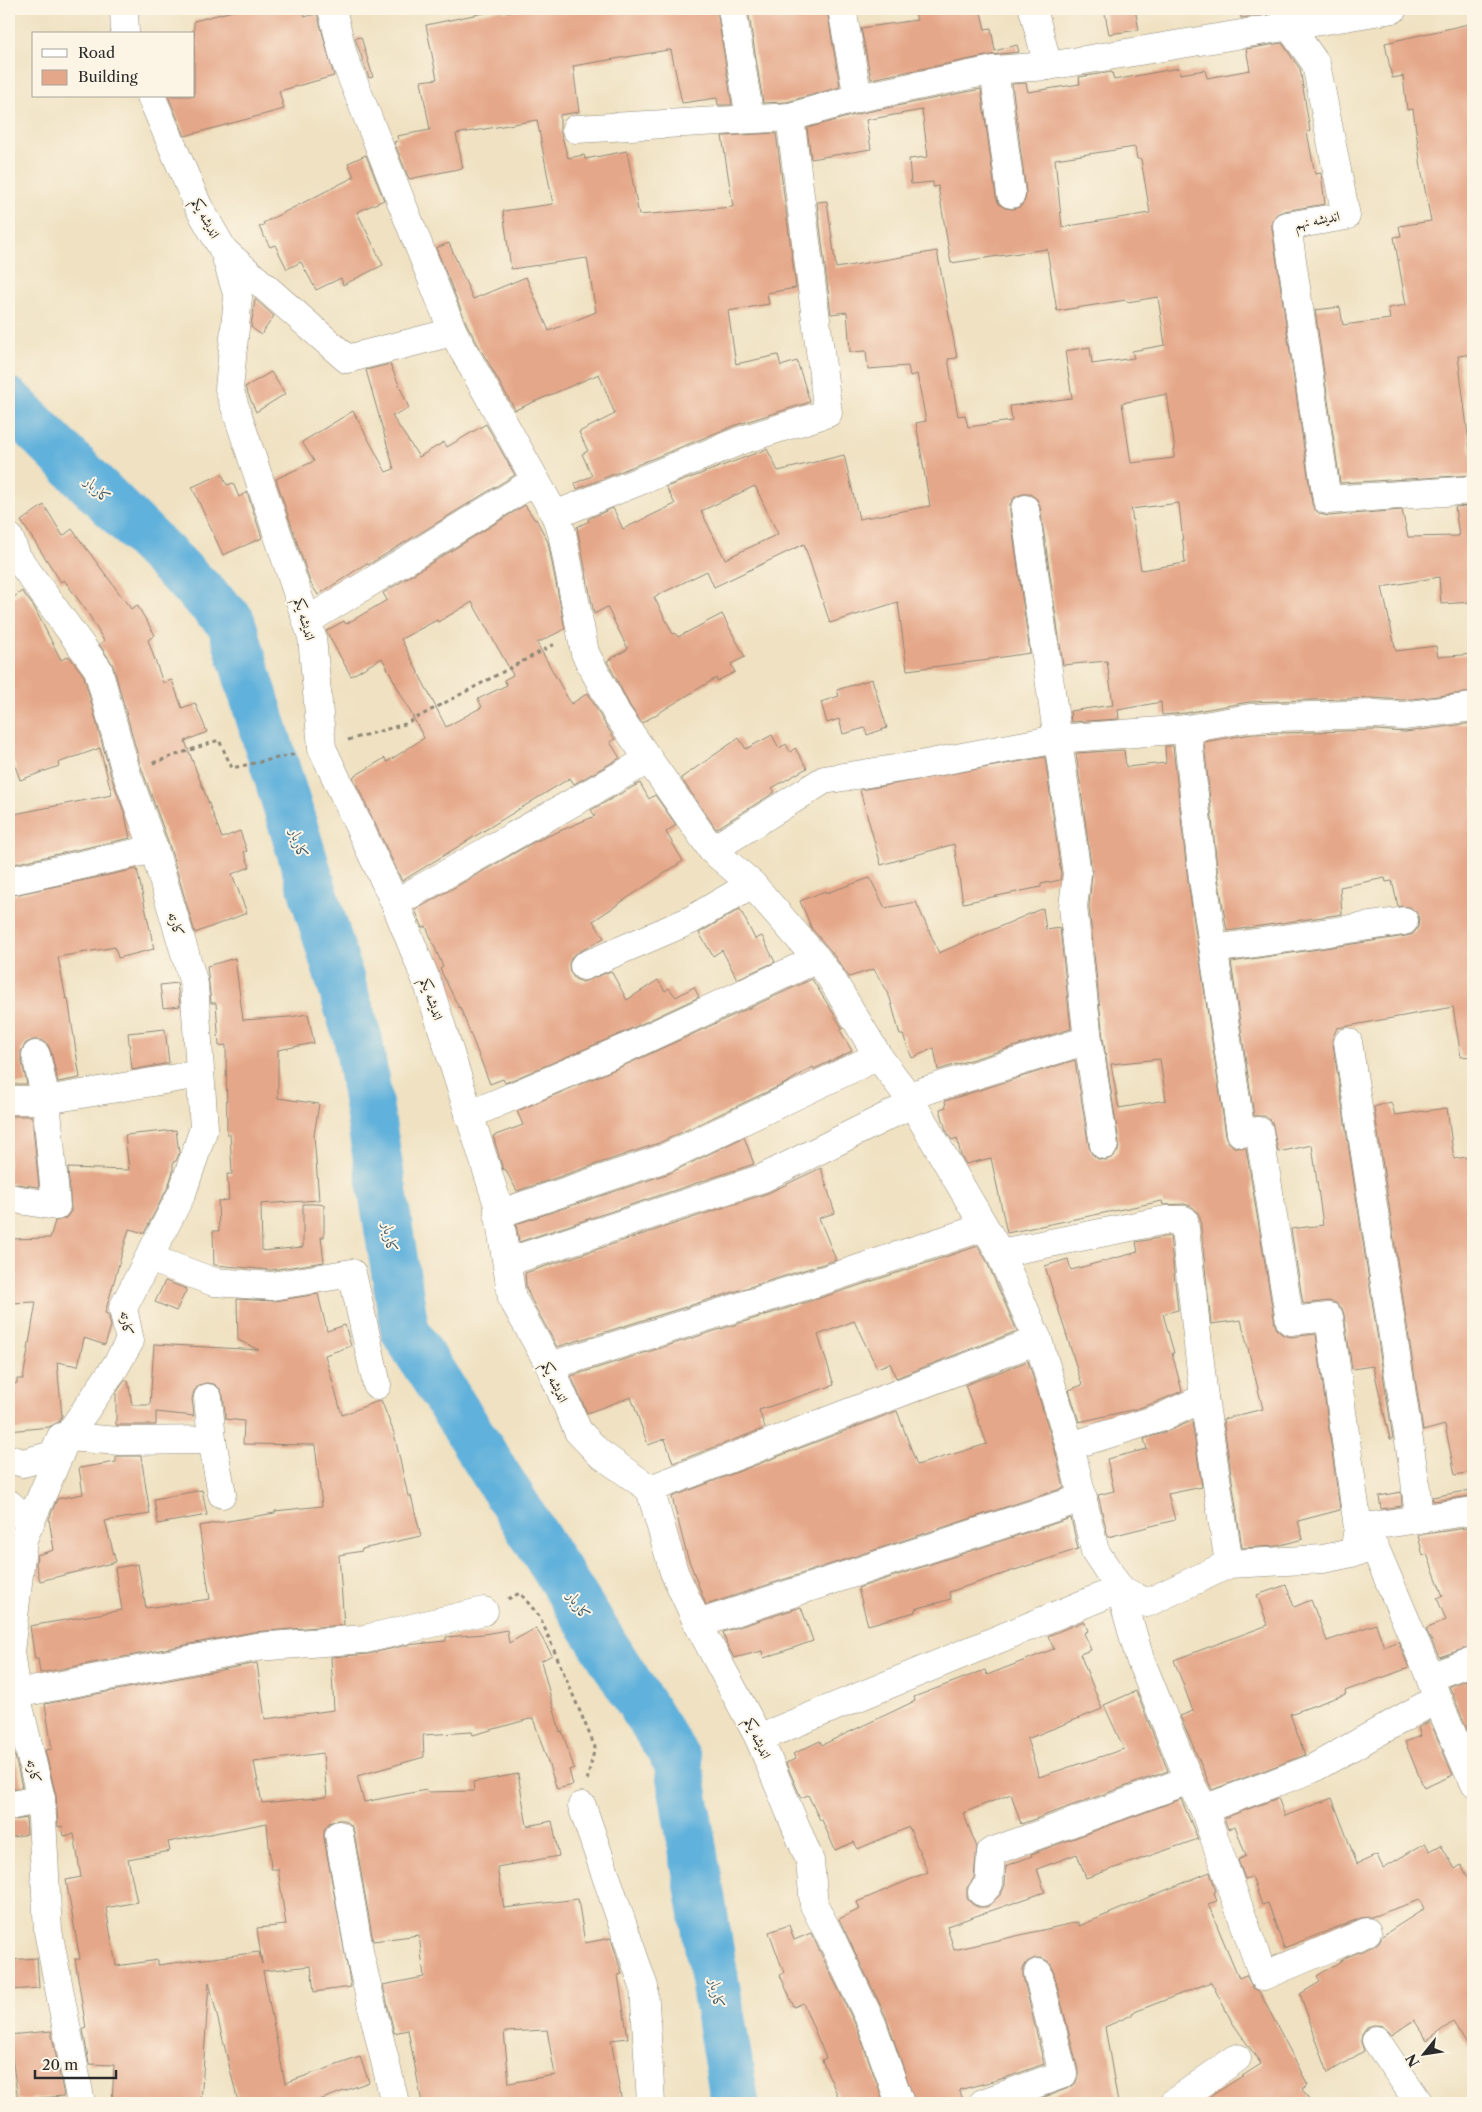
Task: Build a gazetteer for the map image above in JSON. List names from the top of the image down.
{
  "streets": {
    "street": ["اندیشه یکم", "اندیشه نهم", "کارته"]
  },
  "water": ["کاربار"],
  "legend": ["Road", "Building"],
  "scale_bar": "20 m",
  "north": "bottom left"
}
